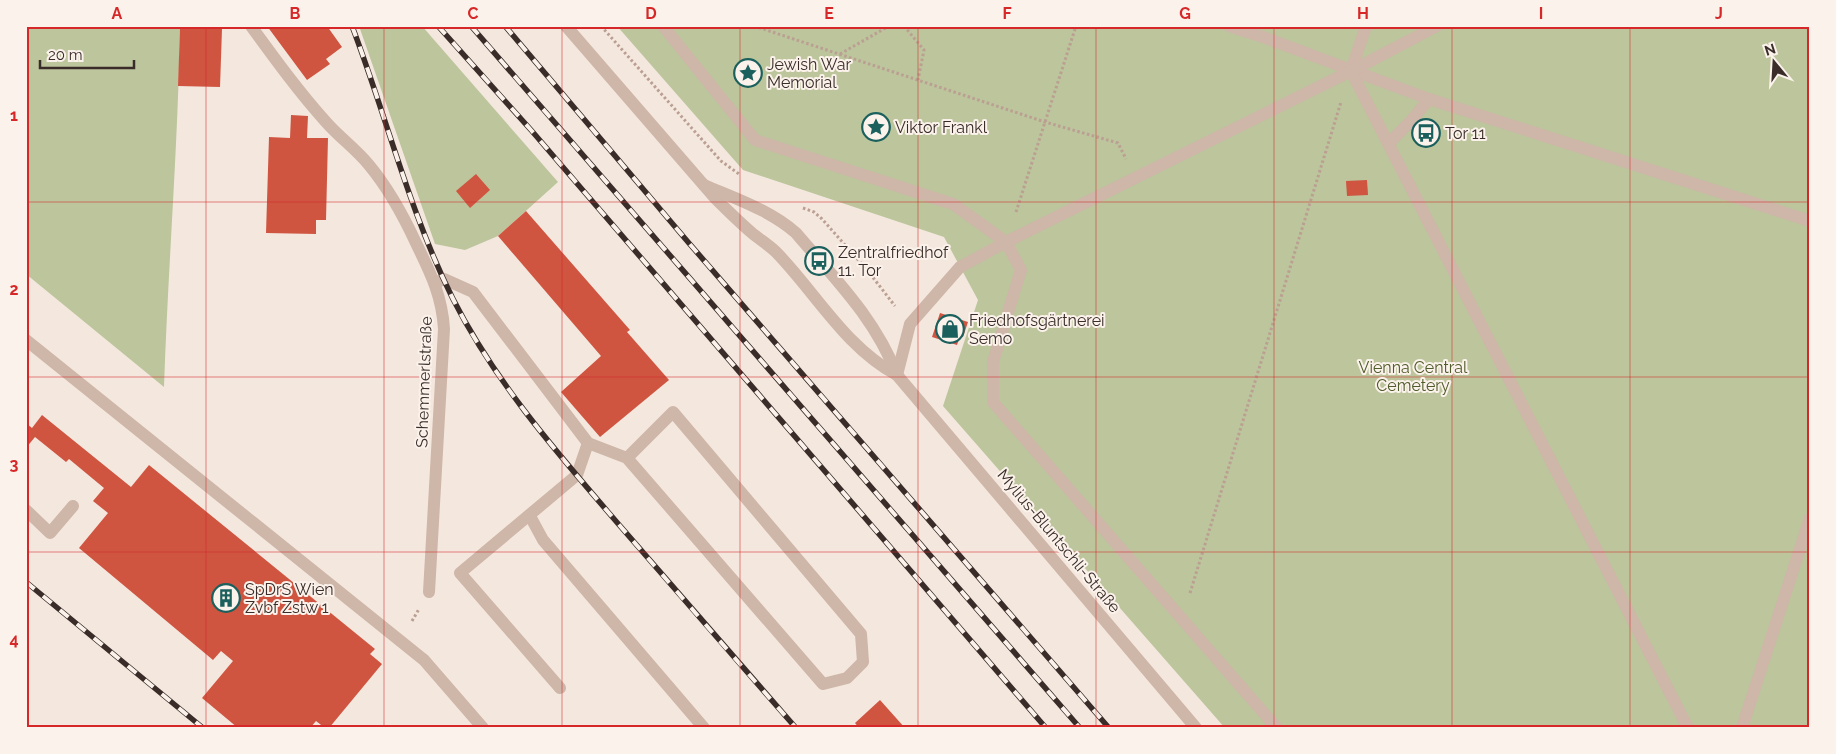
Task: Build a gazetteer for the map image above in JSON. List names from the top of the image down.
{
  "streets": {
    "street": ["Schemmerlstraße", "Mylius-Bluntschli-Straße"]
  },
  "parks": ["Vienna Central Cemetery"],
  "places": {
    "place": ["Jewish War Memorial", "Viktor Frankl"],
    "bus stop": ["Tor 11", "Zentralfriedhof 11. Tor"],
    "shop": ["Friedhofsgärtnerei Semo"],
    "building": ["SpDrS Wien Zvbf Zstw 1"]
  },
  "scale_bar": "20 m",
  "north": "top",
  "grid": {
    "columns": [
      "A",
      "B",
      "C",
      "D",
      "E",
      "F",
      "G",
      "H",
      "I",
      "J"
    ],
    "rows": [
      "1",
      "2",
      "3",
      "4"
    ]
  }
}
